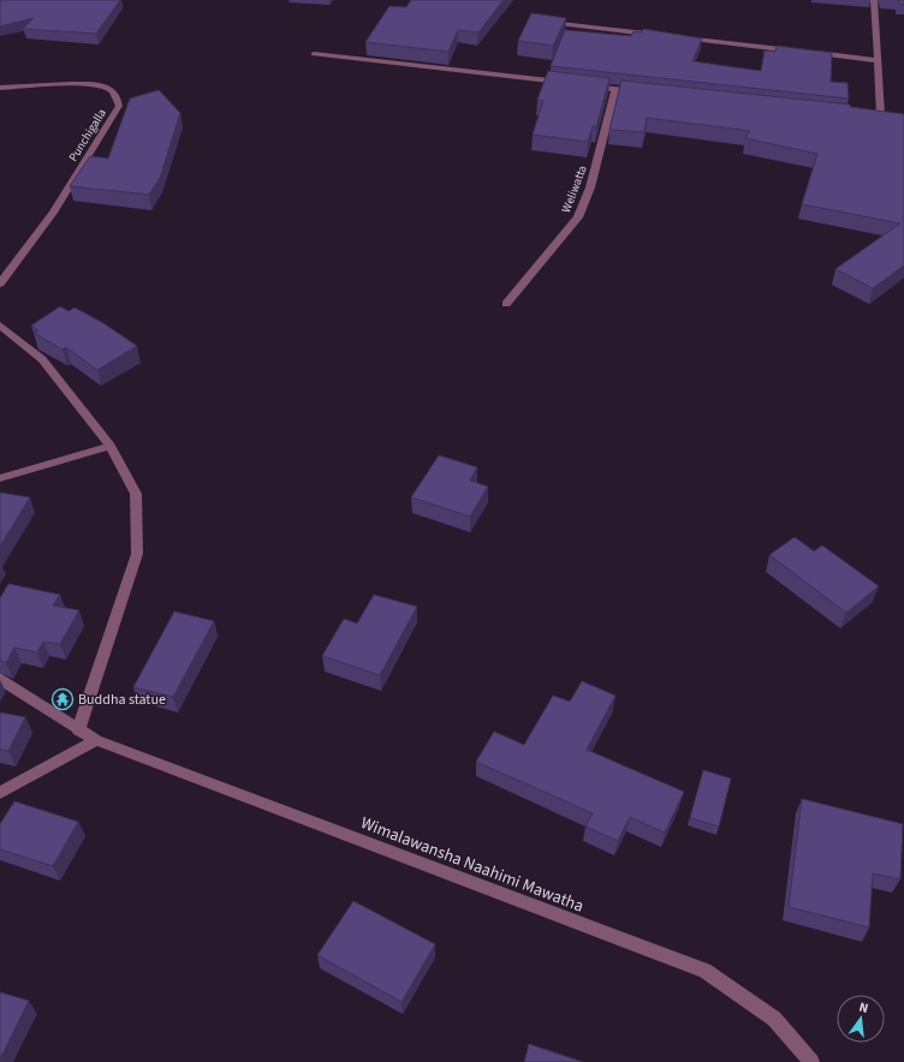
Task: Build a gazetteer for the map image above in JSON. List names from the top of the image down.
{
  "streets": {
    "street": ["Punchigalla", "Weliwatta", "Wimalawansha Naahimi Mawatha"]
  },
  "places": {
    "temple": ["Buddha statue"]
  },
  "north": "top"
}
